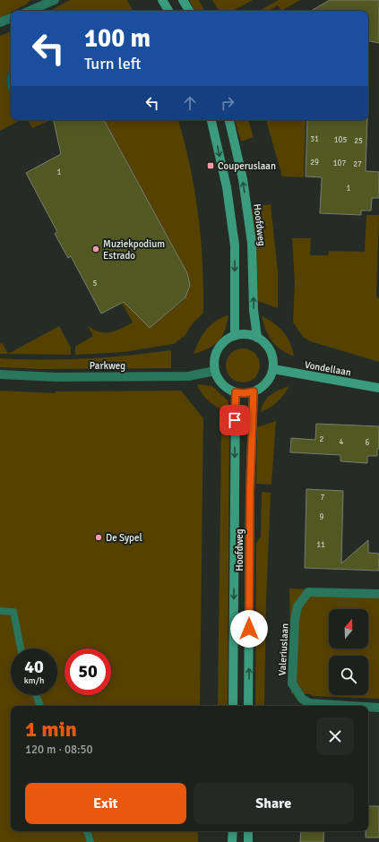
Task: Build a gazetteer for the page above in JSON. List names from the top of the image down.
{
  "streets": {
    "main road": ["Hoofdweg", "Vondellaan"],
    "street": ["Parkweg", "Valeriuslaan"]
  },
  "crossings": [
    ["Hoofdweg", "Parkweg"],
    ["Hoofdweg", "Vondellaan"],
    ["Parkweg", "Vondellaan"]
  ],
  "places": {
    "transit": ["Couperuslaan"],
    "other": ["Muziekpodium Estrado", "De Sypel"]
  },
  "house_numbers": [
    "31",
    "105",
    "25",
    "29",
    "107",
    "27",
    "1",
    "1",
    "5",
    "2",
    "4",
    "6",
    "7",
    "9",
    "11"
  ],
  "north": "top",
  "page": {
    "turn": ["100 m", "Turn left"],
    "speed": "40 km/h",
    "limit": "50",
    "heading": ["1 min", "120 m · 08:50"],
    "buttons": ["Exit", "Share"]
  }
}
